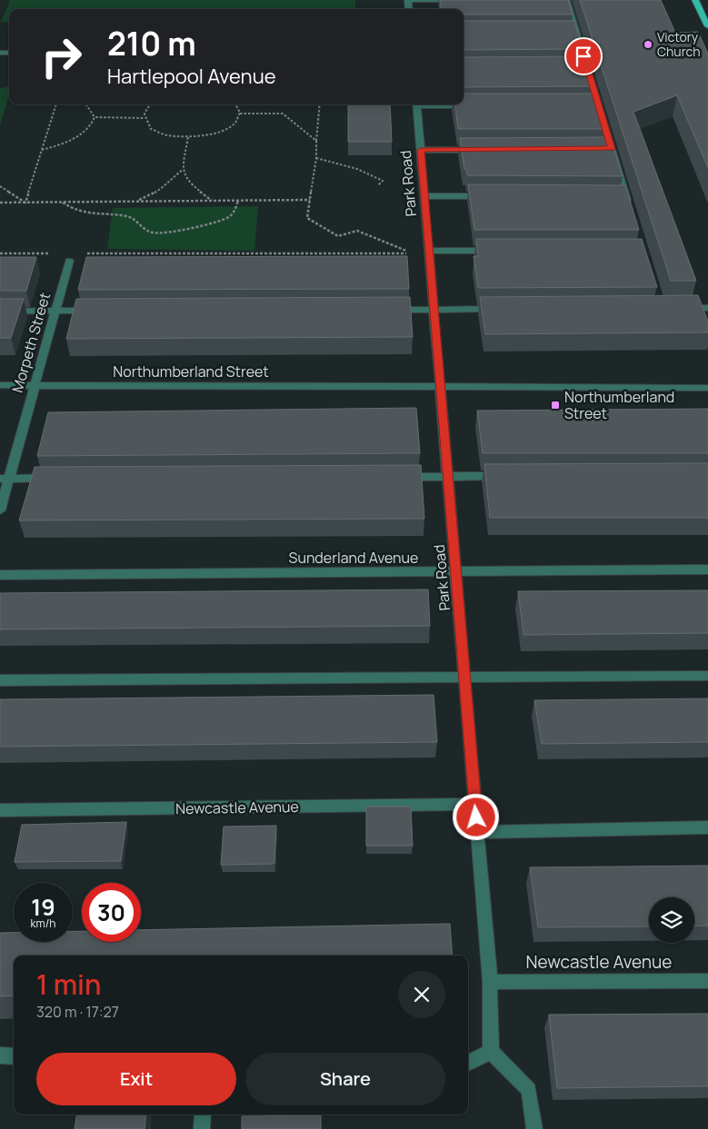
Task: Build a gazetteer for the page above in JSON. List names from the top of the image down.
{
  "streets": {
    "street": [
      "Park Road",
      "Morpeth Street",
      "Northumberland Street",
      "Sunderland Avenue",
      "Newcastle Avenue"
    ]
  },
  "crossings": [
    ["Park Road", "Northumberland Street"],
    ["Park Road", "Sunderland Avenue"],
    ["Park Road", "Newcastle Avenue"],
    ["Morpeth Street", "Northumberland Street"]
  ],
  "places": {
    "other": ["Victory Church"],
    "transit": ["Northumberland Street"]
  },
  "page": {
    "turn": ["210 m", "Hartlepool Avenue"],
    "speed": "19 km/h",
    "limit": "30",
    "heading": ["1 min", "320 m · 17:27"],
    "buttons": ["Exit", "Share"]
  }
}
